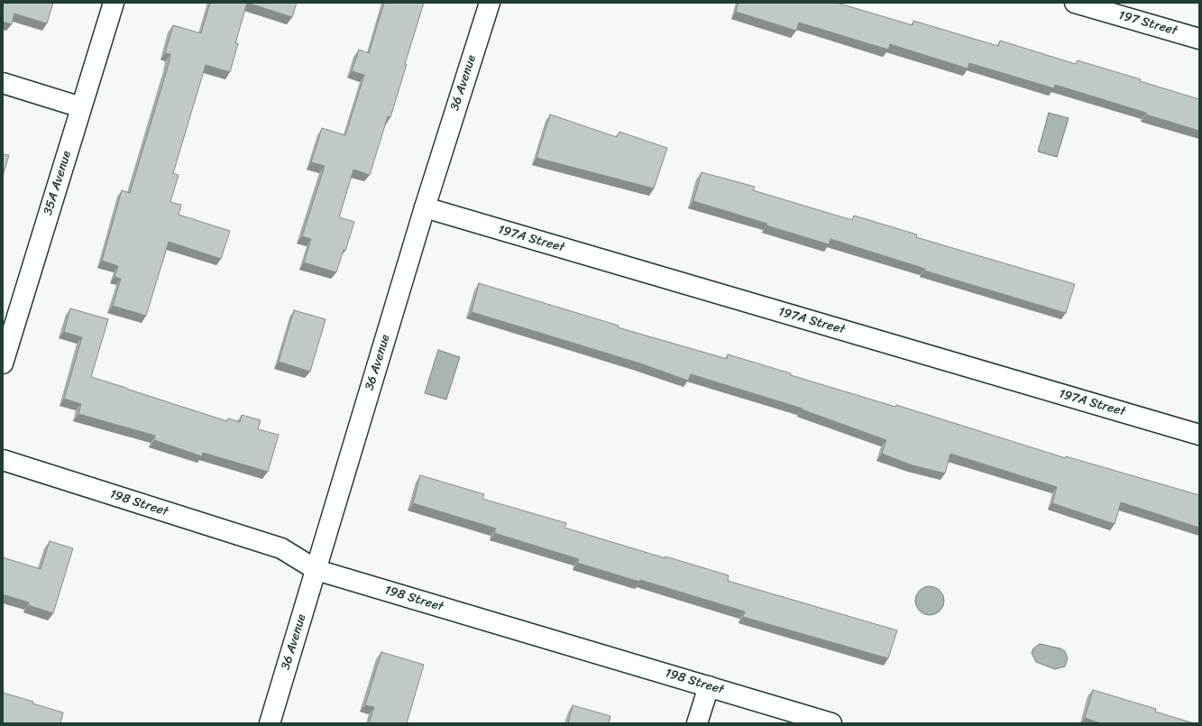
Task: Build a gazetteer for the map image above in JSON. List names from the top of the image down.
{
  "streets": {
    "street": [
      "197 Street",
      "36 Avenue",
      "35A Avenue",
      "197A Street",
      "198 Street"
    ]
  },
  "crossings": [
    ["36 Avenue", "197A Street"],
    ["36 Avenue", "198 Street"]
  ]
}
